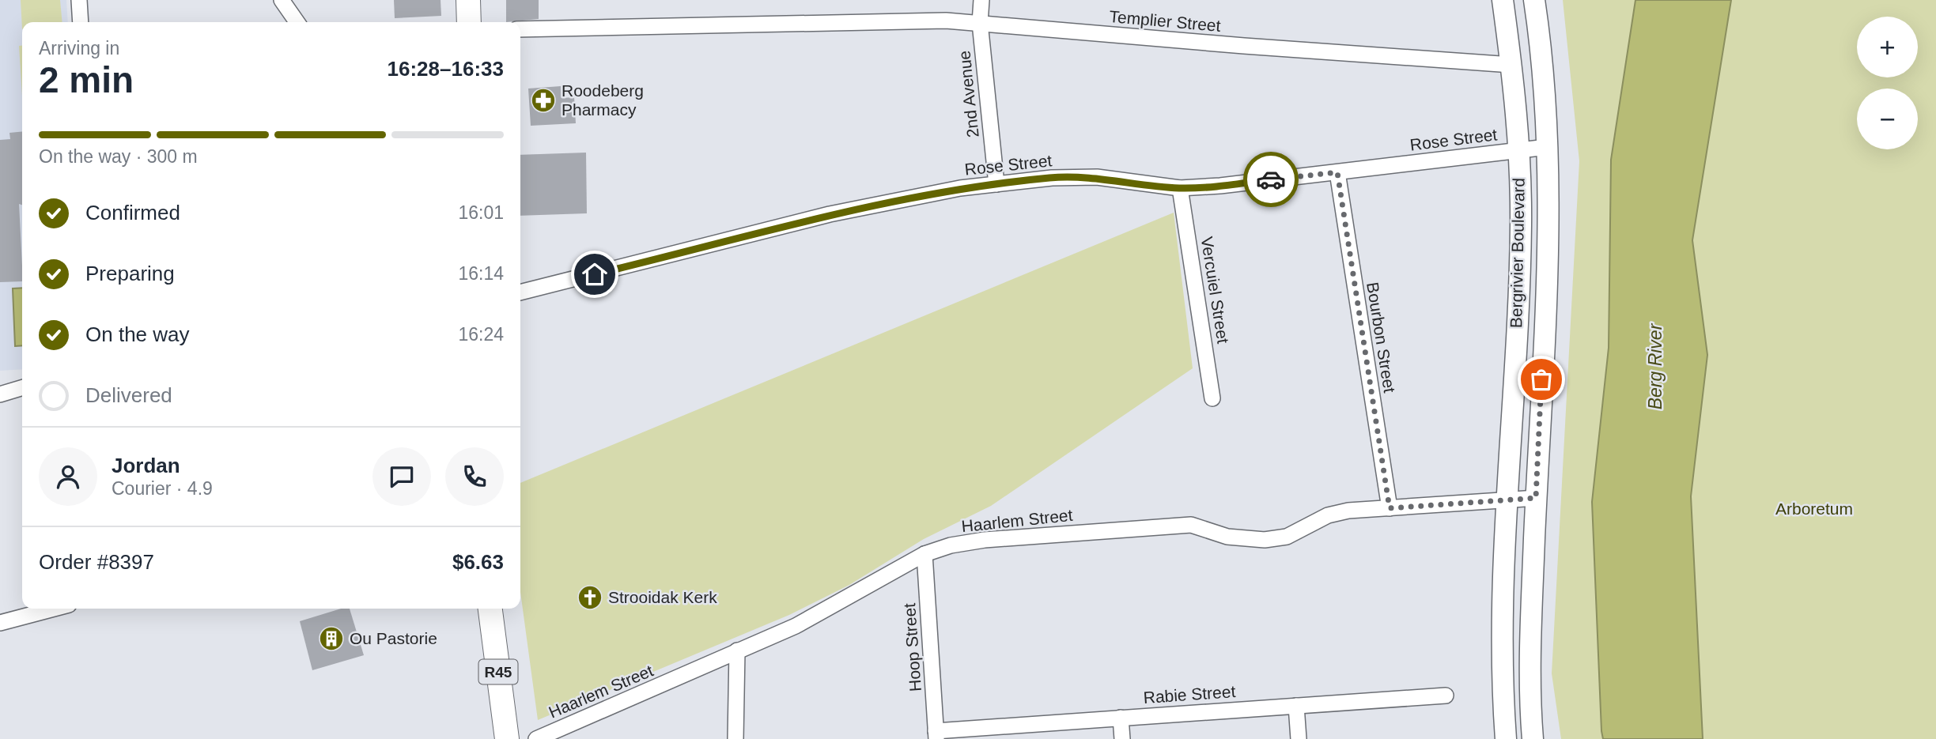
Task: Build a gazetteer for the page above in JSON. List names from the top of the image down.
{
  "streets": {
    "main road": ["R45"],
    "street": [
      "Templier Street",
      "2nd Avenue",
      "Rose Street",
      "Bergrivier Boulevard",
      "Vercuiel Street",
      "Bourbon Street",
      "Haarlem Street",
      "Hoop Street",
      "Rabie Street"
    ]
  },
  "crossings": [
    ["Templier Street", "2nd Avenue"],
    ["Templier Street", "Bergrivier Boulevard"],
    ["2nd Avenue", "Rose Street"],
    ["Rose Street", "Bergrivier Boulevard"],
    ["Rose Street", "Vercuiel Street"],
    ["Rose Street", "Bourbon Street"],
    ["Bergrivier Boulevard", "Haarlem Street"],
    ["Bourbon Street", "Haarlem Street"],
    ["Haarlem Street", "Hoop Street"],
    ["Hoop Street", "Rabie Street"]
  ],
  "water": ["Berg River"],
  "parks": ["Arboretum"],
  "places": {
    "pharmacy": ["Roodeberg Pharmacy"],
    "church": ["Strooidak Kerk"],
    "building": ["Ou Pastorie"]
  },
  "page": {
    "map_buttons": ["+", "−"],
    "heading": ["2 min", "Arriving in", "16:28–16:33"],
    "panel": [
      "Jordan",
      "Courier · 4.9",
      "Order #8397",
      "$6.63"
    ],
    "bar": "On the way · 300 m",
    "list": [
      ["Confirmed", "16:01"],
      ["Preparing", "16:14"],
      ["On the way", "16:24"],
      "Delivered"
    ]
  }
}
